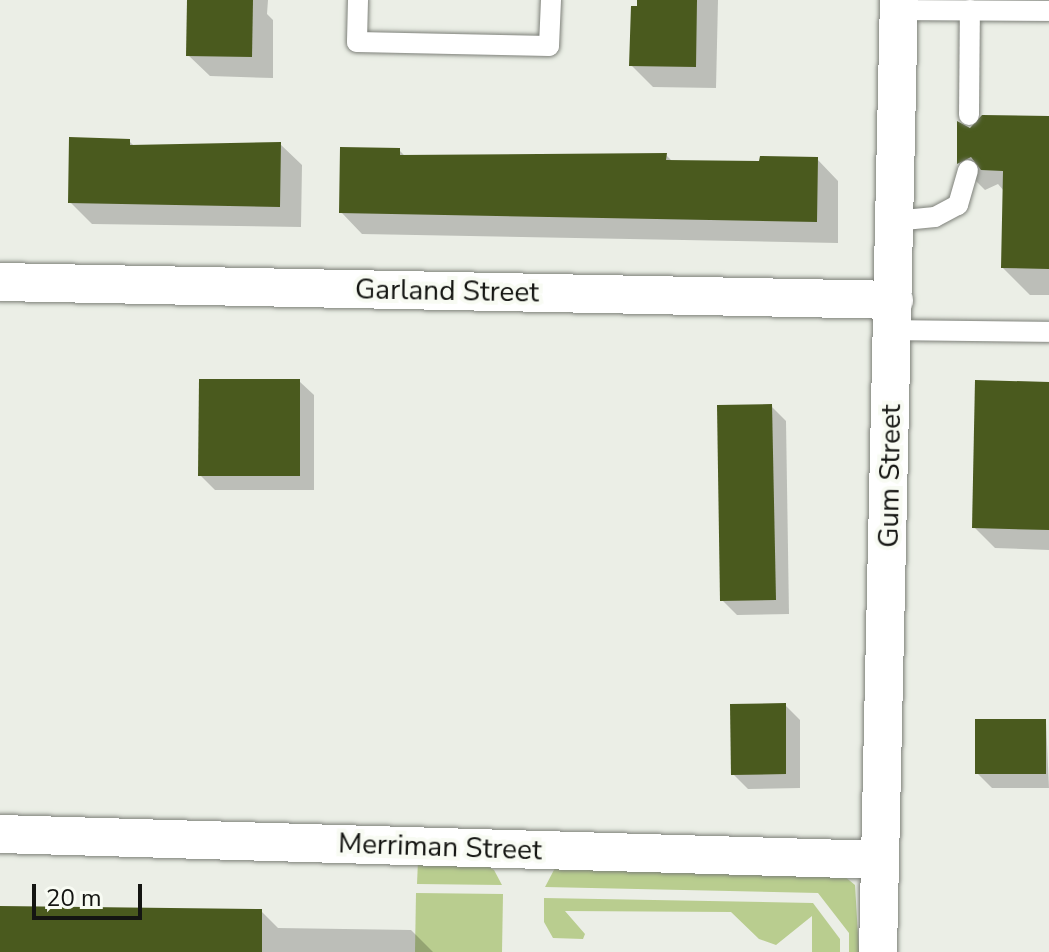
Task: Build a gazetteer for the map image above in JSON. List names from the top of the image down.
{
  "streets": {
    "street": ["Garland Street", "Gum Street", "Merriman Street"]
  },
  "crossings": [
    ["Garland Street", "Gum Street"],
    ["Gum Street", "Merriman Street"]
  ],
  "scale_bar": "20 m"
}
